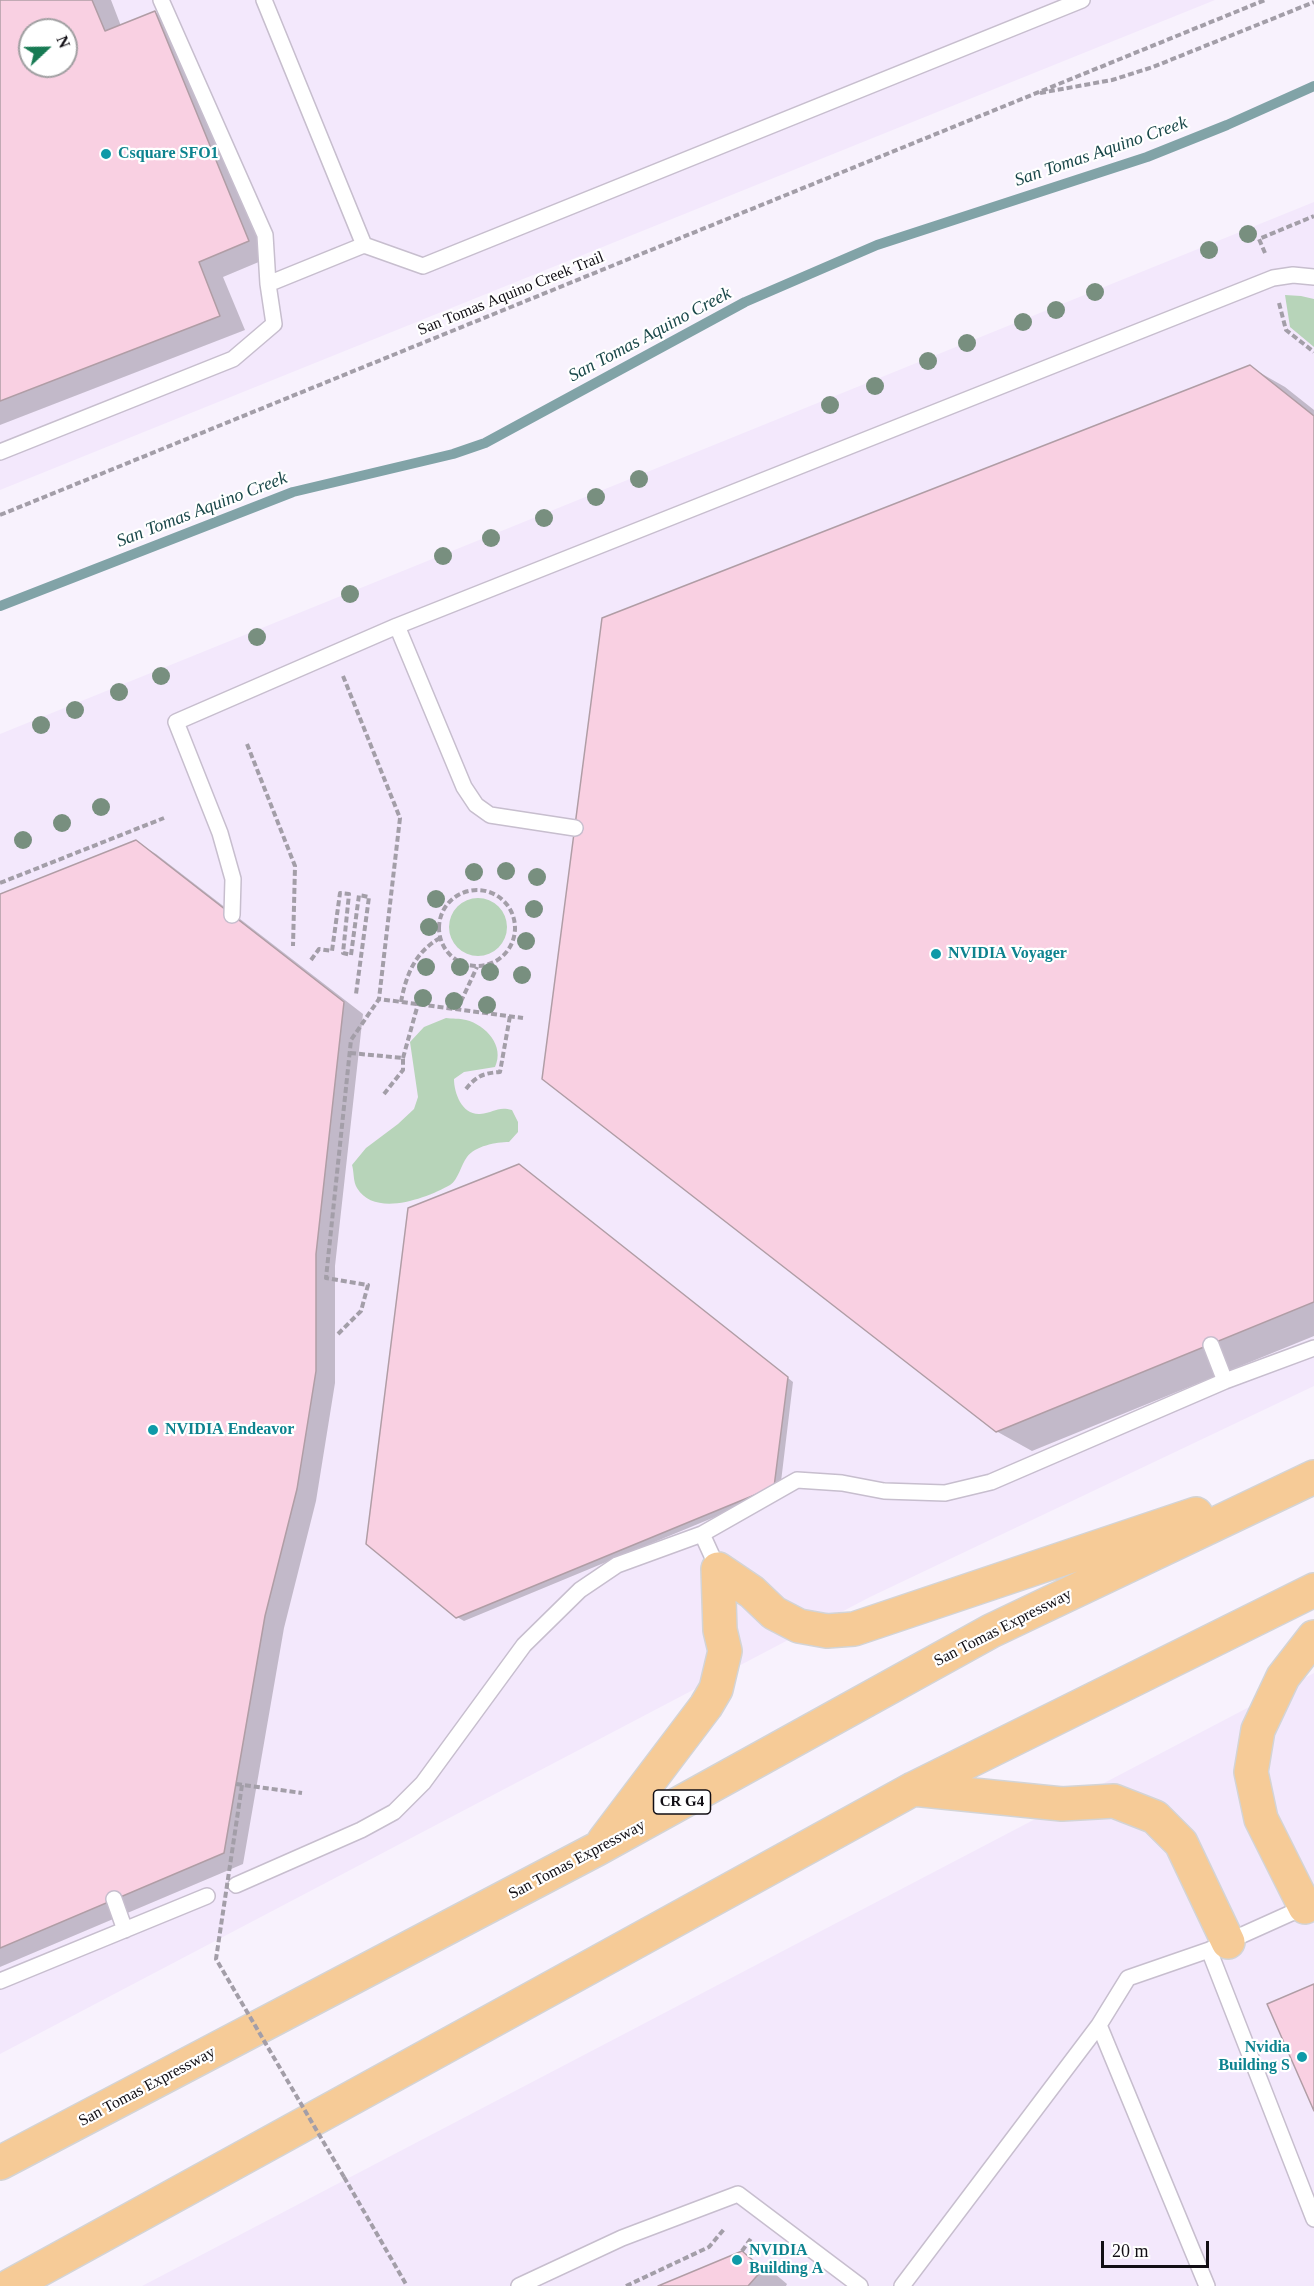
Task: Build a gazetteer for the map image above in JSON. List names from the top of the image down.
{
  "streets": {
    "highway": ["San Tomas Expressway", "CR G4"],
    "path": ["San Tomas Aquino Creek Trail"]
  },
  "water": ["San Tomas Aquino Creek"],
  "places": [
    "Csquare SFO1",
    "NVIDIA Voyager",
    "NVIDIA Endeavor",
    "Nvidia Building S",
    "NVIDIA Building A"
  ],
  "scale_bar": "20 m",
  "north": "right"
}
